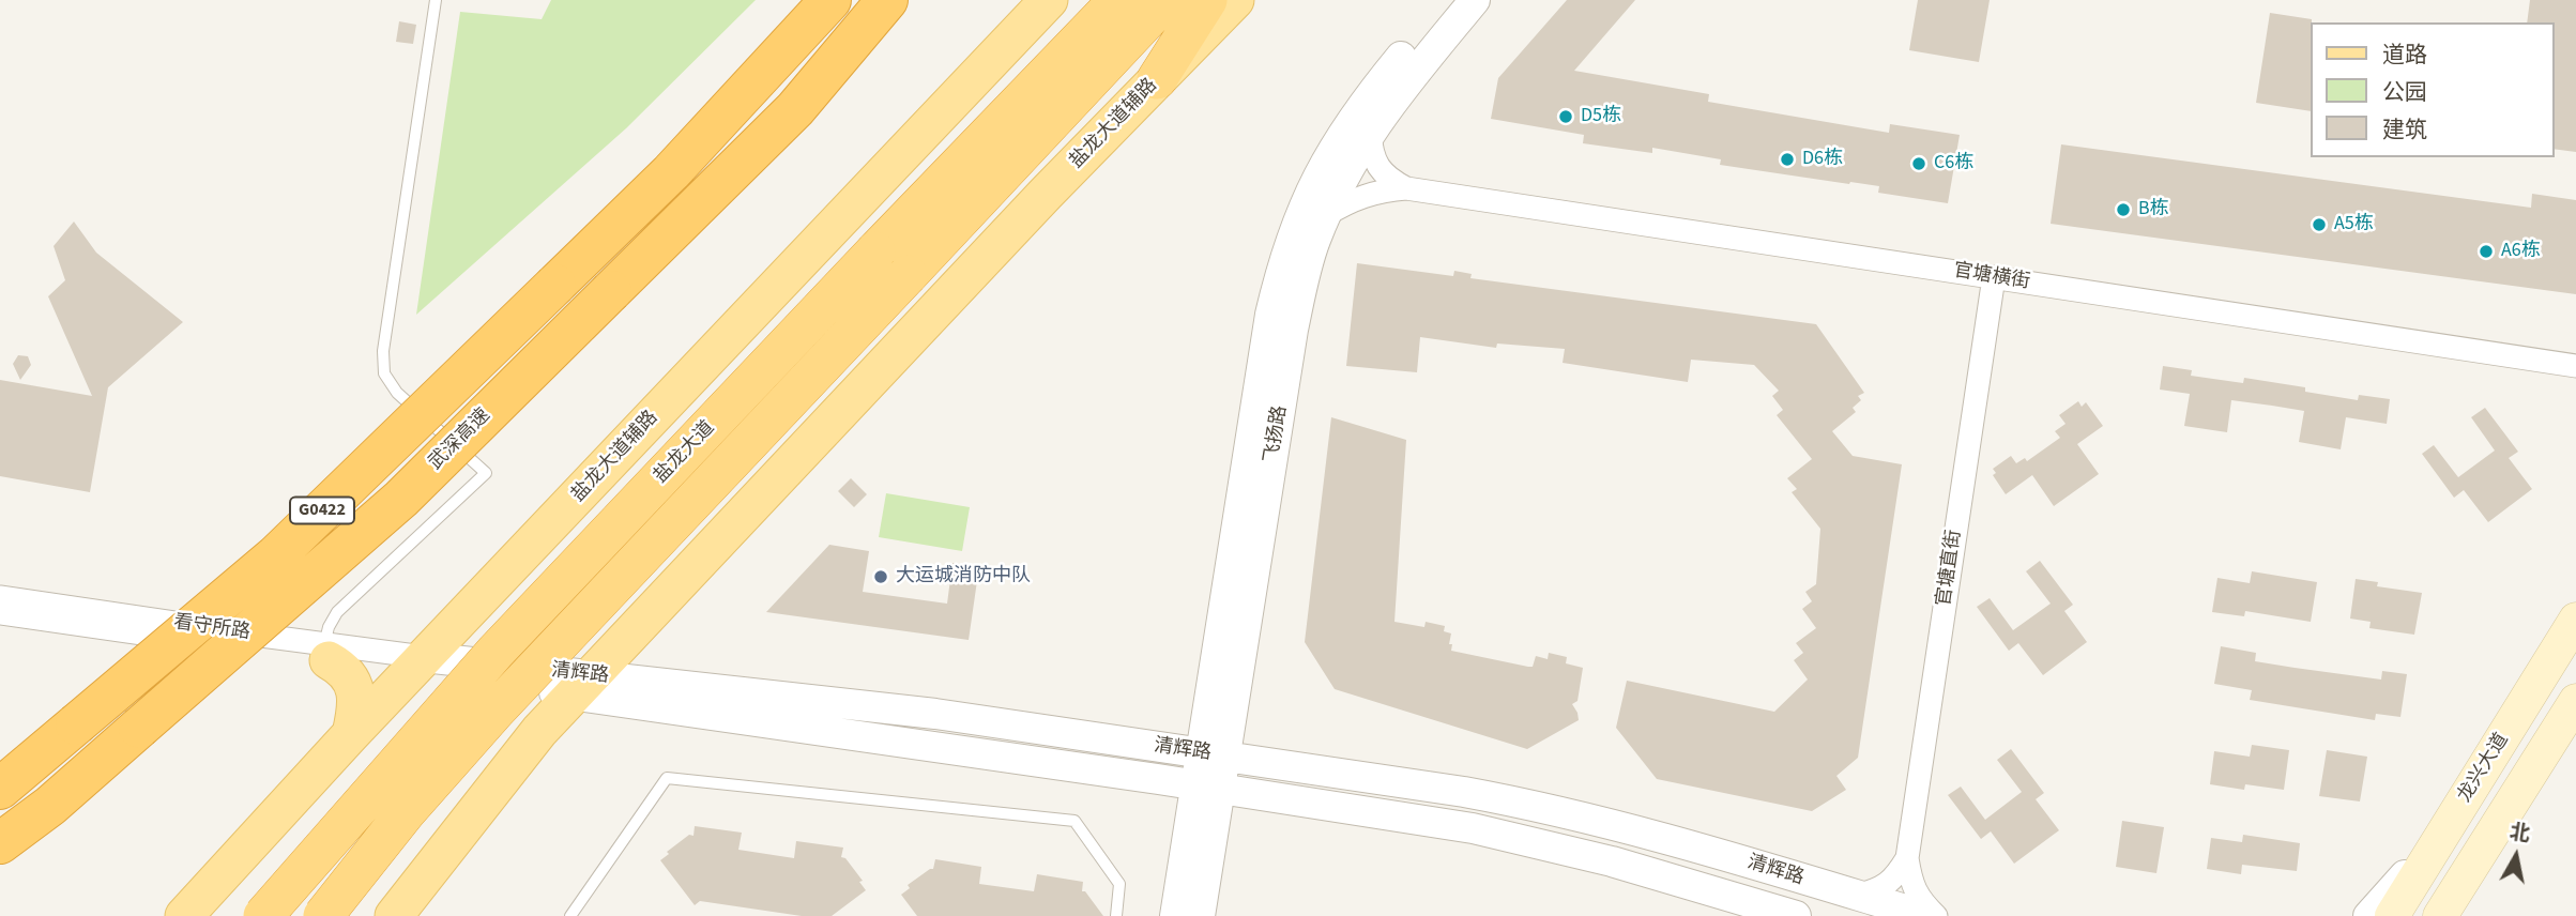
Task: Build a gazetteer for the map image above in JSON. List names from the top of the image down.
{
  "streets": {
    "highway": ["武深高速", "盐龙大道", "G0422"],
    "main road": ["盐龙大道辅路", "龙兴大道"],
    "street": [
      "官塘横街",
      "飞扬路",
      "官塘直街",
      "看守所路",
      "清辉路"
    ]
  },
  "crossings": [
    ["盐龙大道辅路", "看守所路"],
    ["盐龙大道辅路", "清辉路"],
    ["官塘横街", "飞扬路"],
    ["官塘横街", "官塘直街"],
    ["飞扬路", "清辉路"],
    ["看守所路", "清辉路"]
  ],
  "places": [
    "D5栋",
    "D6栋",
    "C6栋",
    "B栋",
    "A5栋",
    "A6栋",
    "大运城消防中队"
  ],
  "legend": ["道路", "公园", "建筑"],
  "north": "top"
}
